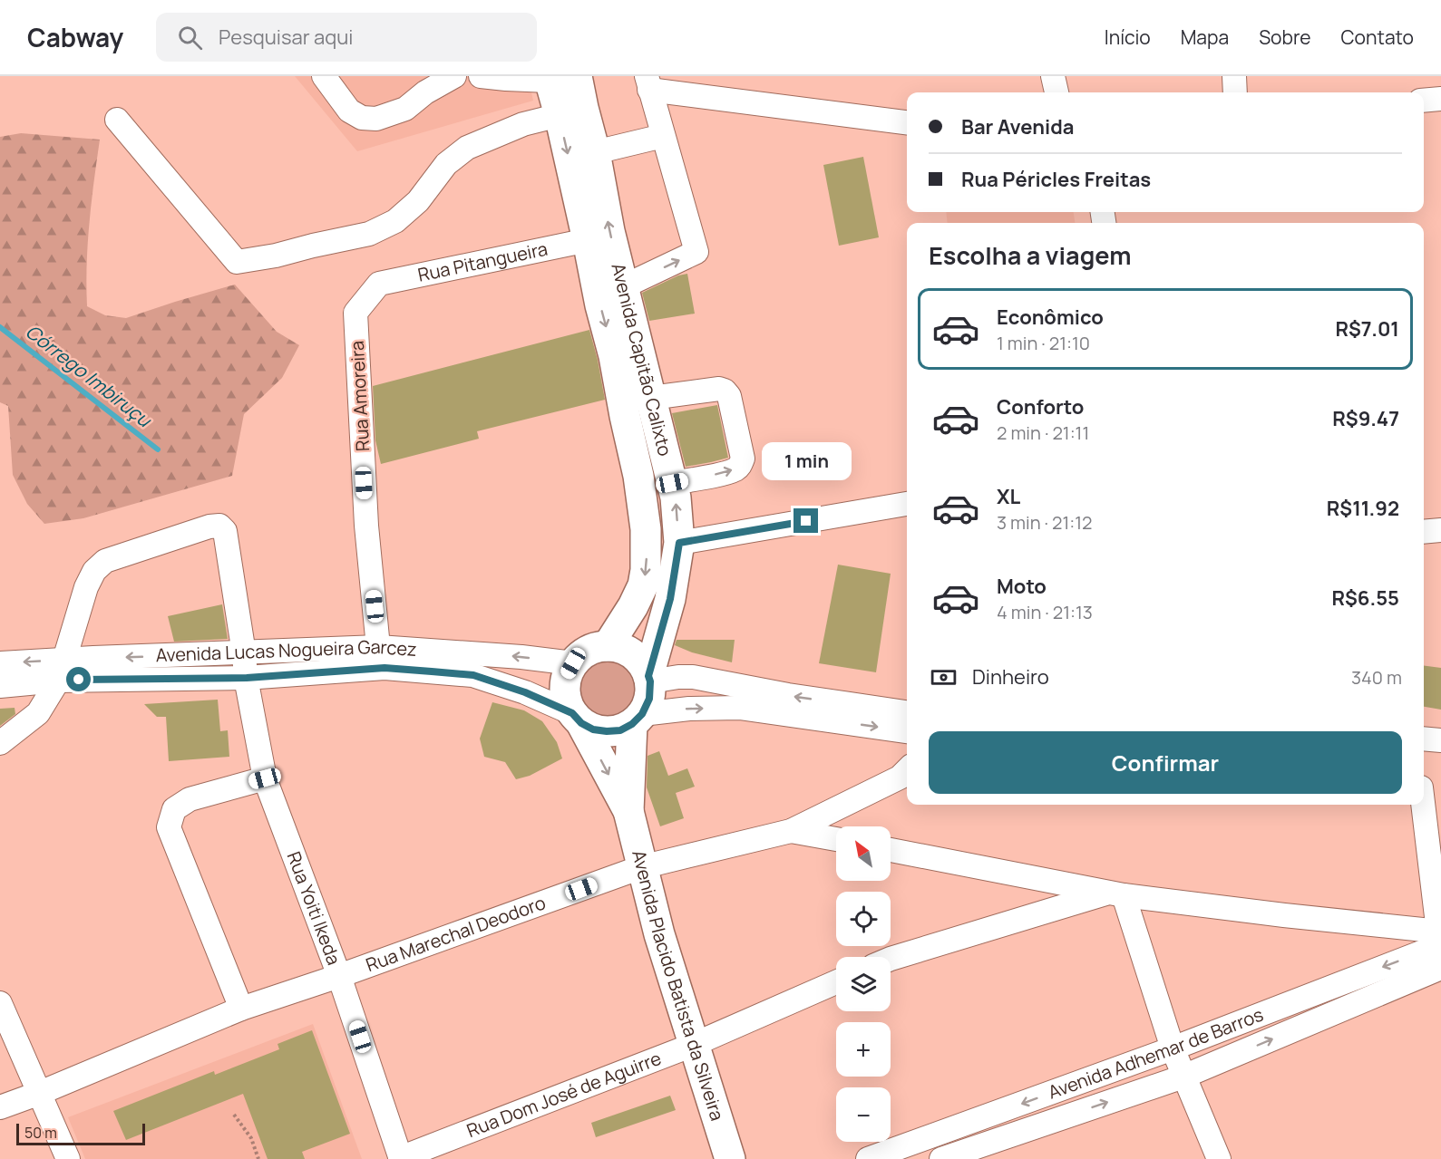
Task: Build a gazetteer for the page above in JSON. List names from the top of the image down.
{
  "streets": {
    "main road": ["Avenida Capitão Calixto", "Avenida Placido Batista da Silveira"],
    "street": [
      "Rua Pitangueira",
      "Rua Amoreira",
      "Avenida Lucas Nogueira Garcez",
      "Rua Yoiti Ikeda",
      "Rua Marechal Deodoro",
      "Avenida Adhemar de Barros",
      "Rua Dom José de Aguirre"
    ]
  },
  "crossings": [
    ["Rua Pitangueira", "Avenida Capitão Calixto"],
    ["Rua Pitangueira", "Rua Amoreira"],
    ["Avenida Capitão Calixto", "Avenida Lucas Nogueira Garcez"],
    ["Avenida Capitão Calixto", "Avenida Placido Batista da Silveira"],
    ["Rua Amoreira", "Avenida Lucas Nogueira Garcez"],
    ["Avenida Lucas Nogueira Garcez", "Rua Yoiti Ikeda"],
    ["Avenida Lucas Nogueira Garcez", "Avenida Placido Batista da Silveira"],
    ["Rua Yoiti Ikeda", "Rua Marechal Deodoro"],
    ["Rua Yoiti Ikeda", "Rua Dom José de Aguirre"],
    ["Rua Marechal Deodoro", "Avenida Placido Batista da Silveira"],
    ["Avenida Placido Batista da Silveira", "Rua Dom José de Aguirre"]
  ],
  "water": ["Córrego Imbiruçu"],
  "scale_bar": "50 m",
  "north": "top left",
  "page": {
    "header": "Cabway",
    "search": "Pesquisar aqui",
    "nav": [
      "Início",
      "Mapa",
      "Sobre",
      "Contato"
    ],
    "banner": ["Bar Avenida", "Rua Péricles Freitas"],
    "heading": "Escolha a viagem",
    "list": [
      {
        "name": "Econômico",
        "note": "1 min · 21:10",
        "value": "R$7.01"
      },
      {
        "name": "Conforto",
        "note": "2 min · 21:11",
        "value": "R$9.47"
      },
      {
        "name": "XL",
        "note": "3 min · 21:12",
        "value": "R$11.92"
      },
      {
        "name": "Moto",
        "note": "4 min · 21:13",
        "value": "R$6.55"
      }
    ],
    "bubble": "1 min",
    "pay": ["Dinheiro", "340 m"],
    "buttons": "Confirmar",
    "map_buttons": ["+", "−"],
    "scale": "50 m"
  }
}
